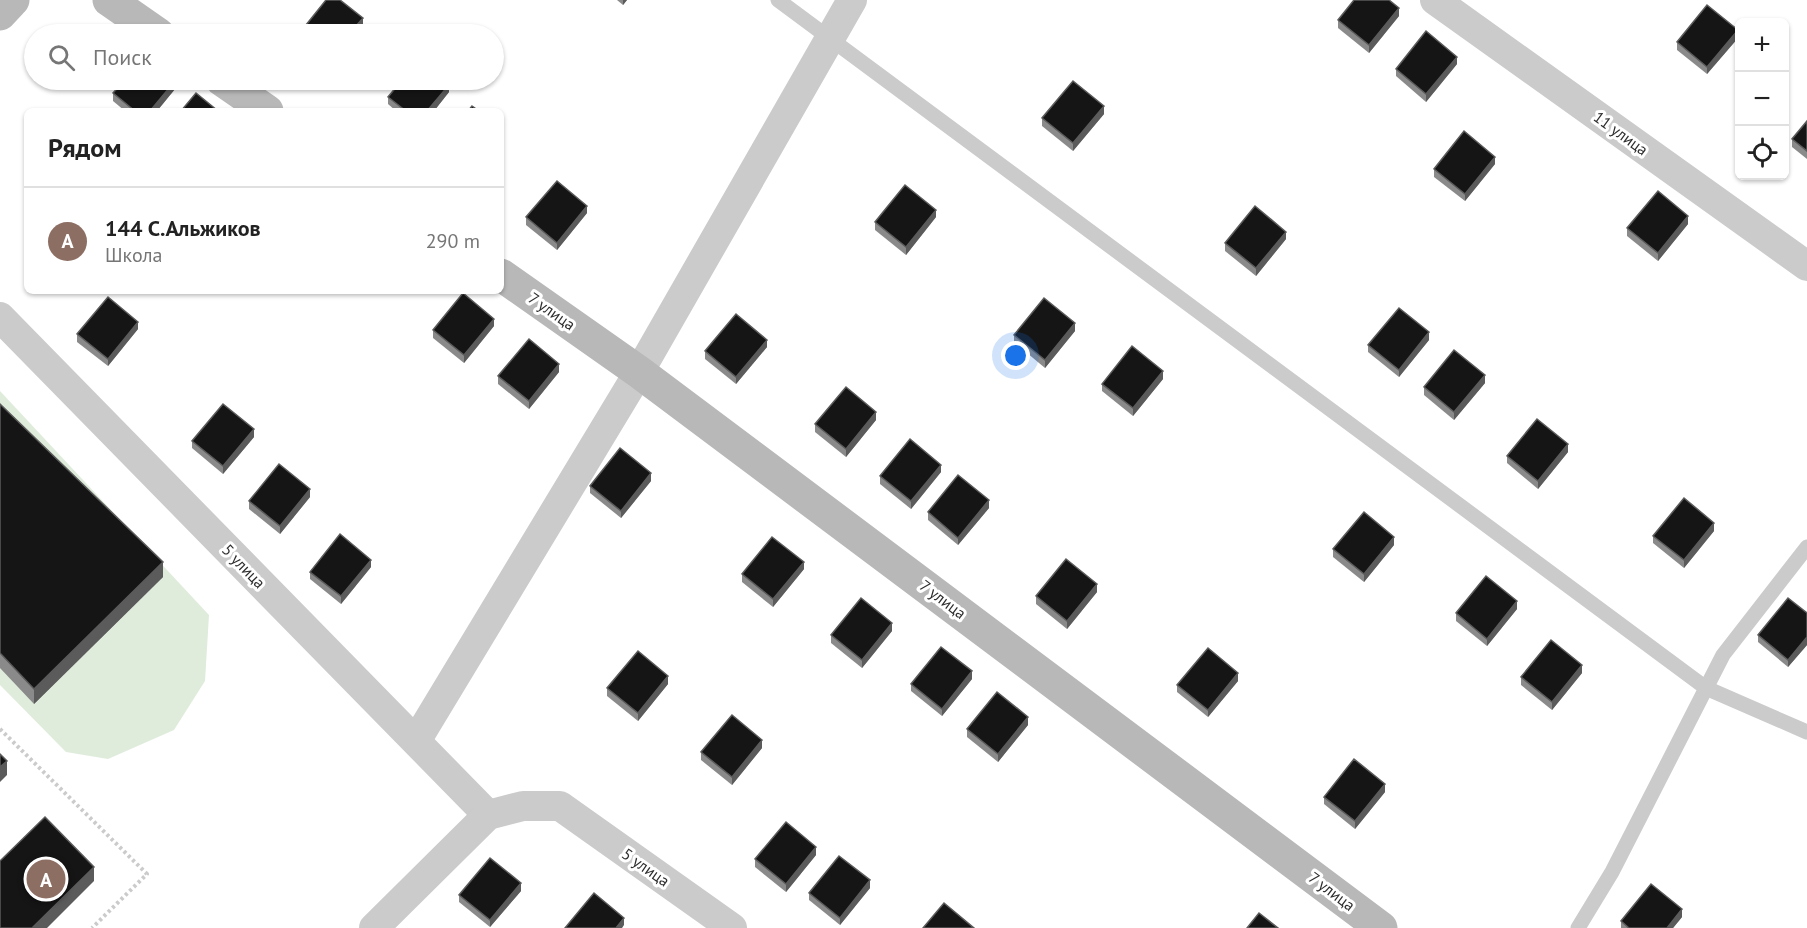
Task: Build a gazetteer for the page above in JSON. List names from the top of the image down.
{
  "streets": {
    "street": ["11 улица", "7 улица", "5 улица"]
  },
  "page": {
    "map_buttons": ["+", "−"],
    "search": "Поиск",
    "heading": "Рядом",
    "list": [
      {
        "mark": "A",
        "name": "144 С.Альжиков",
        "note": "Школа",
        "value": "290 m"
      }
    ],
    "pins": "A"
  }
}
